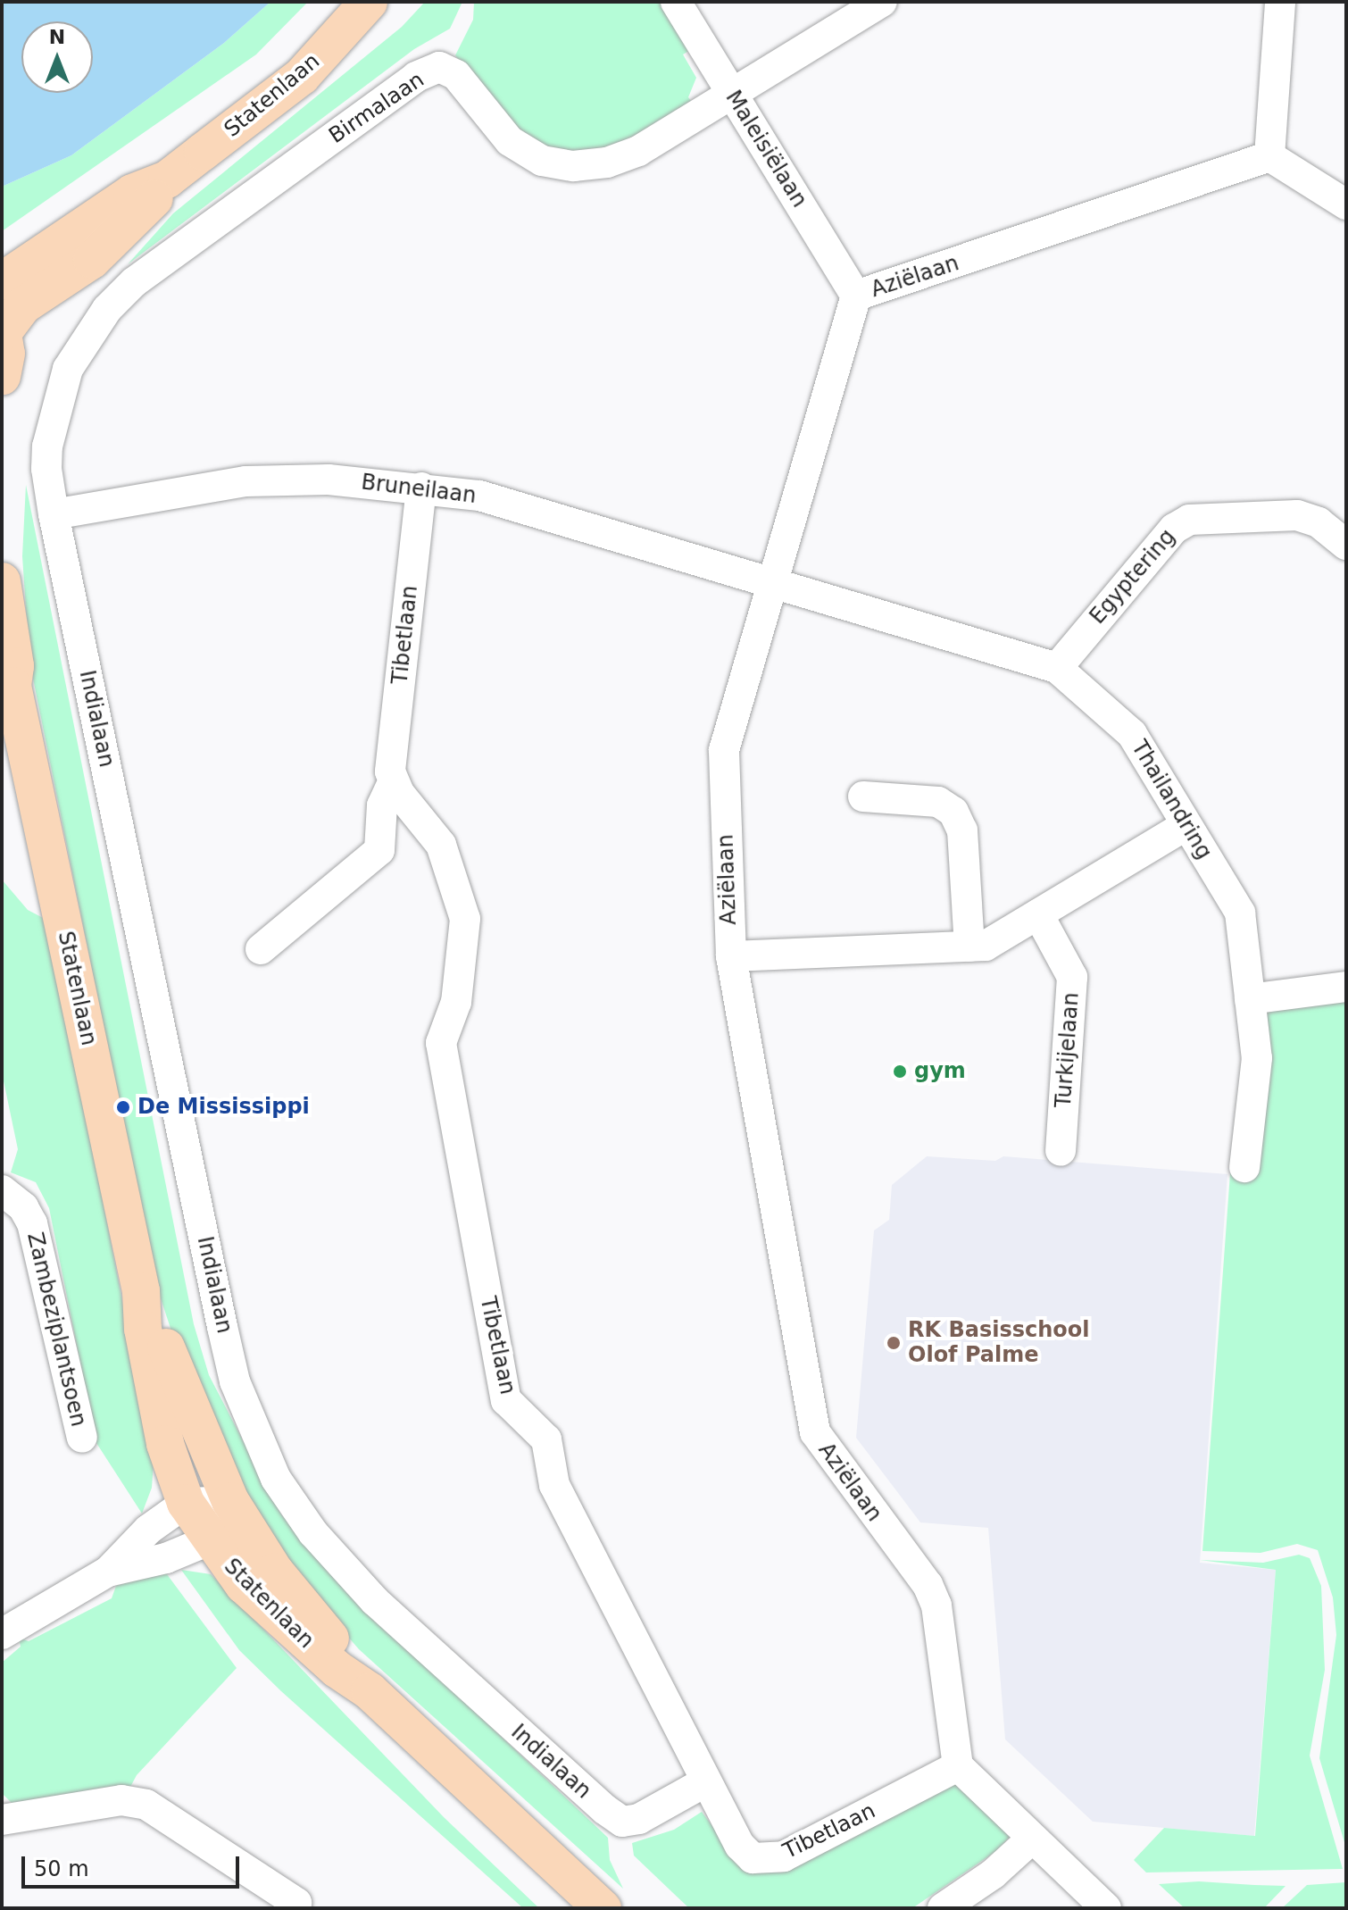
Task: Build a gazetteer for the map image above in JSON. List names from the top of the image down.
{
  "streets": {
    "main road": ["Statenlaan"],
    "street": [
      "Birmalaan",
      "Maleisiëlaan",
      "Aziëlaan",
      "Bruneilaan",
      "Egyptering",
      "Tibetlaan",
      "Indialaan",
      "Thailandring",
      "Turkijelaan",
      "Zambeziplantsoen"
    ]
  },
  "crossings": [
    ["Birmalaan", "Maleisiëlaan"],
    ["Birmalaan", "Bruneilaan"],
    ["Birmalaan", "Indialaan"],
    ["Maleisiëlaan", "Aziëlaan"],
    ["Aziëlaan", "Bruneilaan"],
    ["Aziëlaan", "Tibetlaan"],
    ["Aziëlaan", "Thailandring"],
    ["Bruneilaan", "Tibetlaan"],
    ["Bruneilaan", "Indialaan"],
    ["Bruneilaan", "Thailandring"],
    ["Egyptering", "Thailandring"],
    ["Tibetlaan", "Indialaan"]
  ],
  "places": ["gym", "De Mississippi", "RK Basisschool Olof Palme"],
  "scale_bar": "50 m",
  "north": "top"
}
